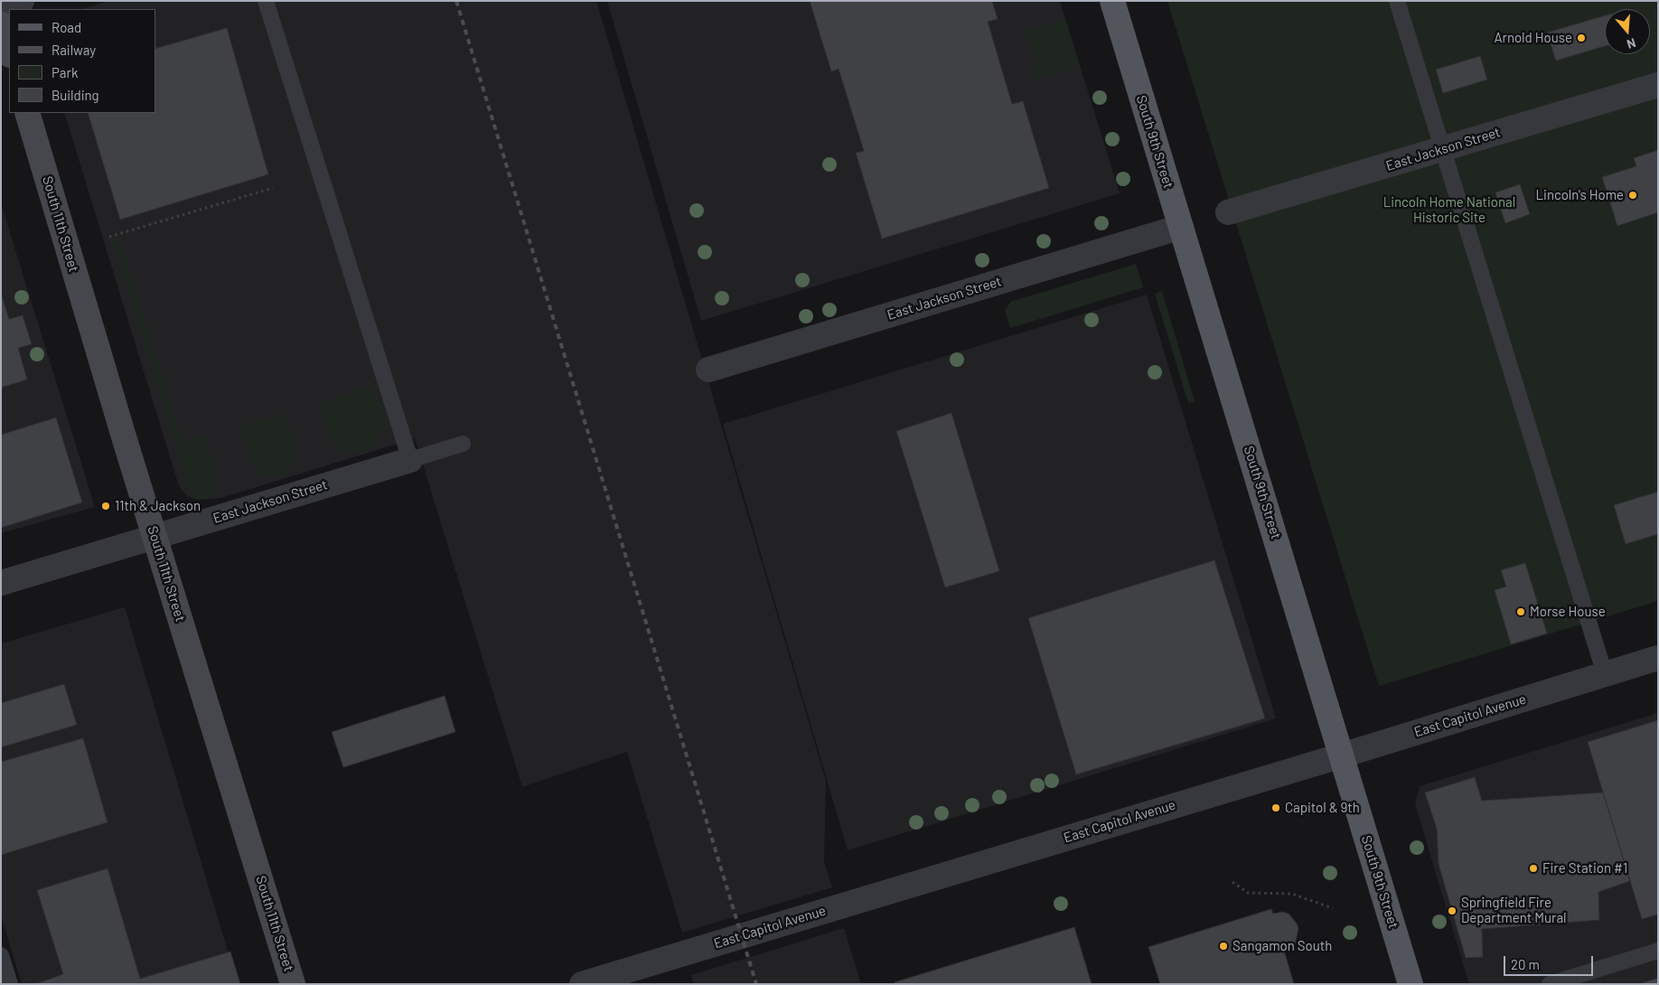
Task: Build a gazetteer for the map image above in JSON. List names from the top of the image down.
{
  "streets": {
    "main road": ["South 9th Street"],
    "street": ["East Jackson Street", "South 11th Street", "East Capitol Avenue"]
  },
  "crossings": [
    ["South 9th Street", "East Jackson Street"],
    ["South 9th Street", "East Capitol Avenue"],
    ["East Jackson Street", "South 11th Street"]
  ],
  "parks": ["Lincoln Home National Historic Site"],
  "places": [
    "Arnold House",
    "Lincoln's Home",
    "11th & Jackson",
    "Morse House",
    "Capitol & 9th",
    "Fire Station #1",
    "Springfield Fire Department Mural",
    "Sangamon South"
  ],
  "legend": [
    "Road",
    "Railway",
    "Park",
    "Building"
  ],
  "scale_bar": "20 m",
  "north": "bottom"
}
